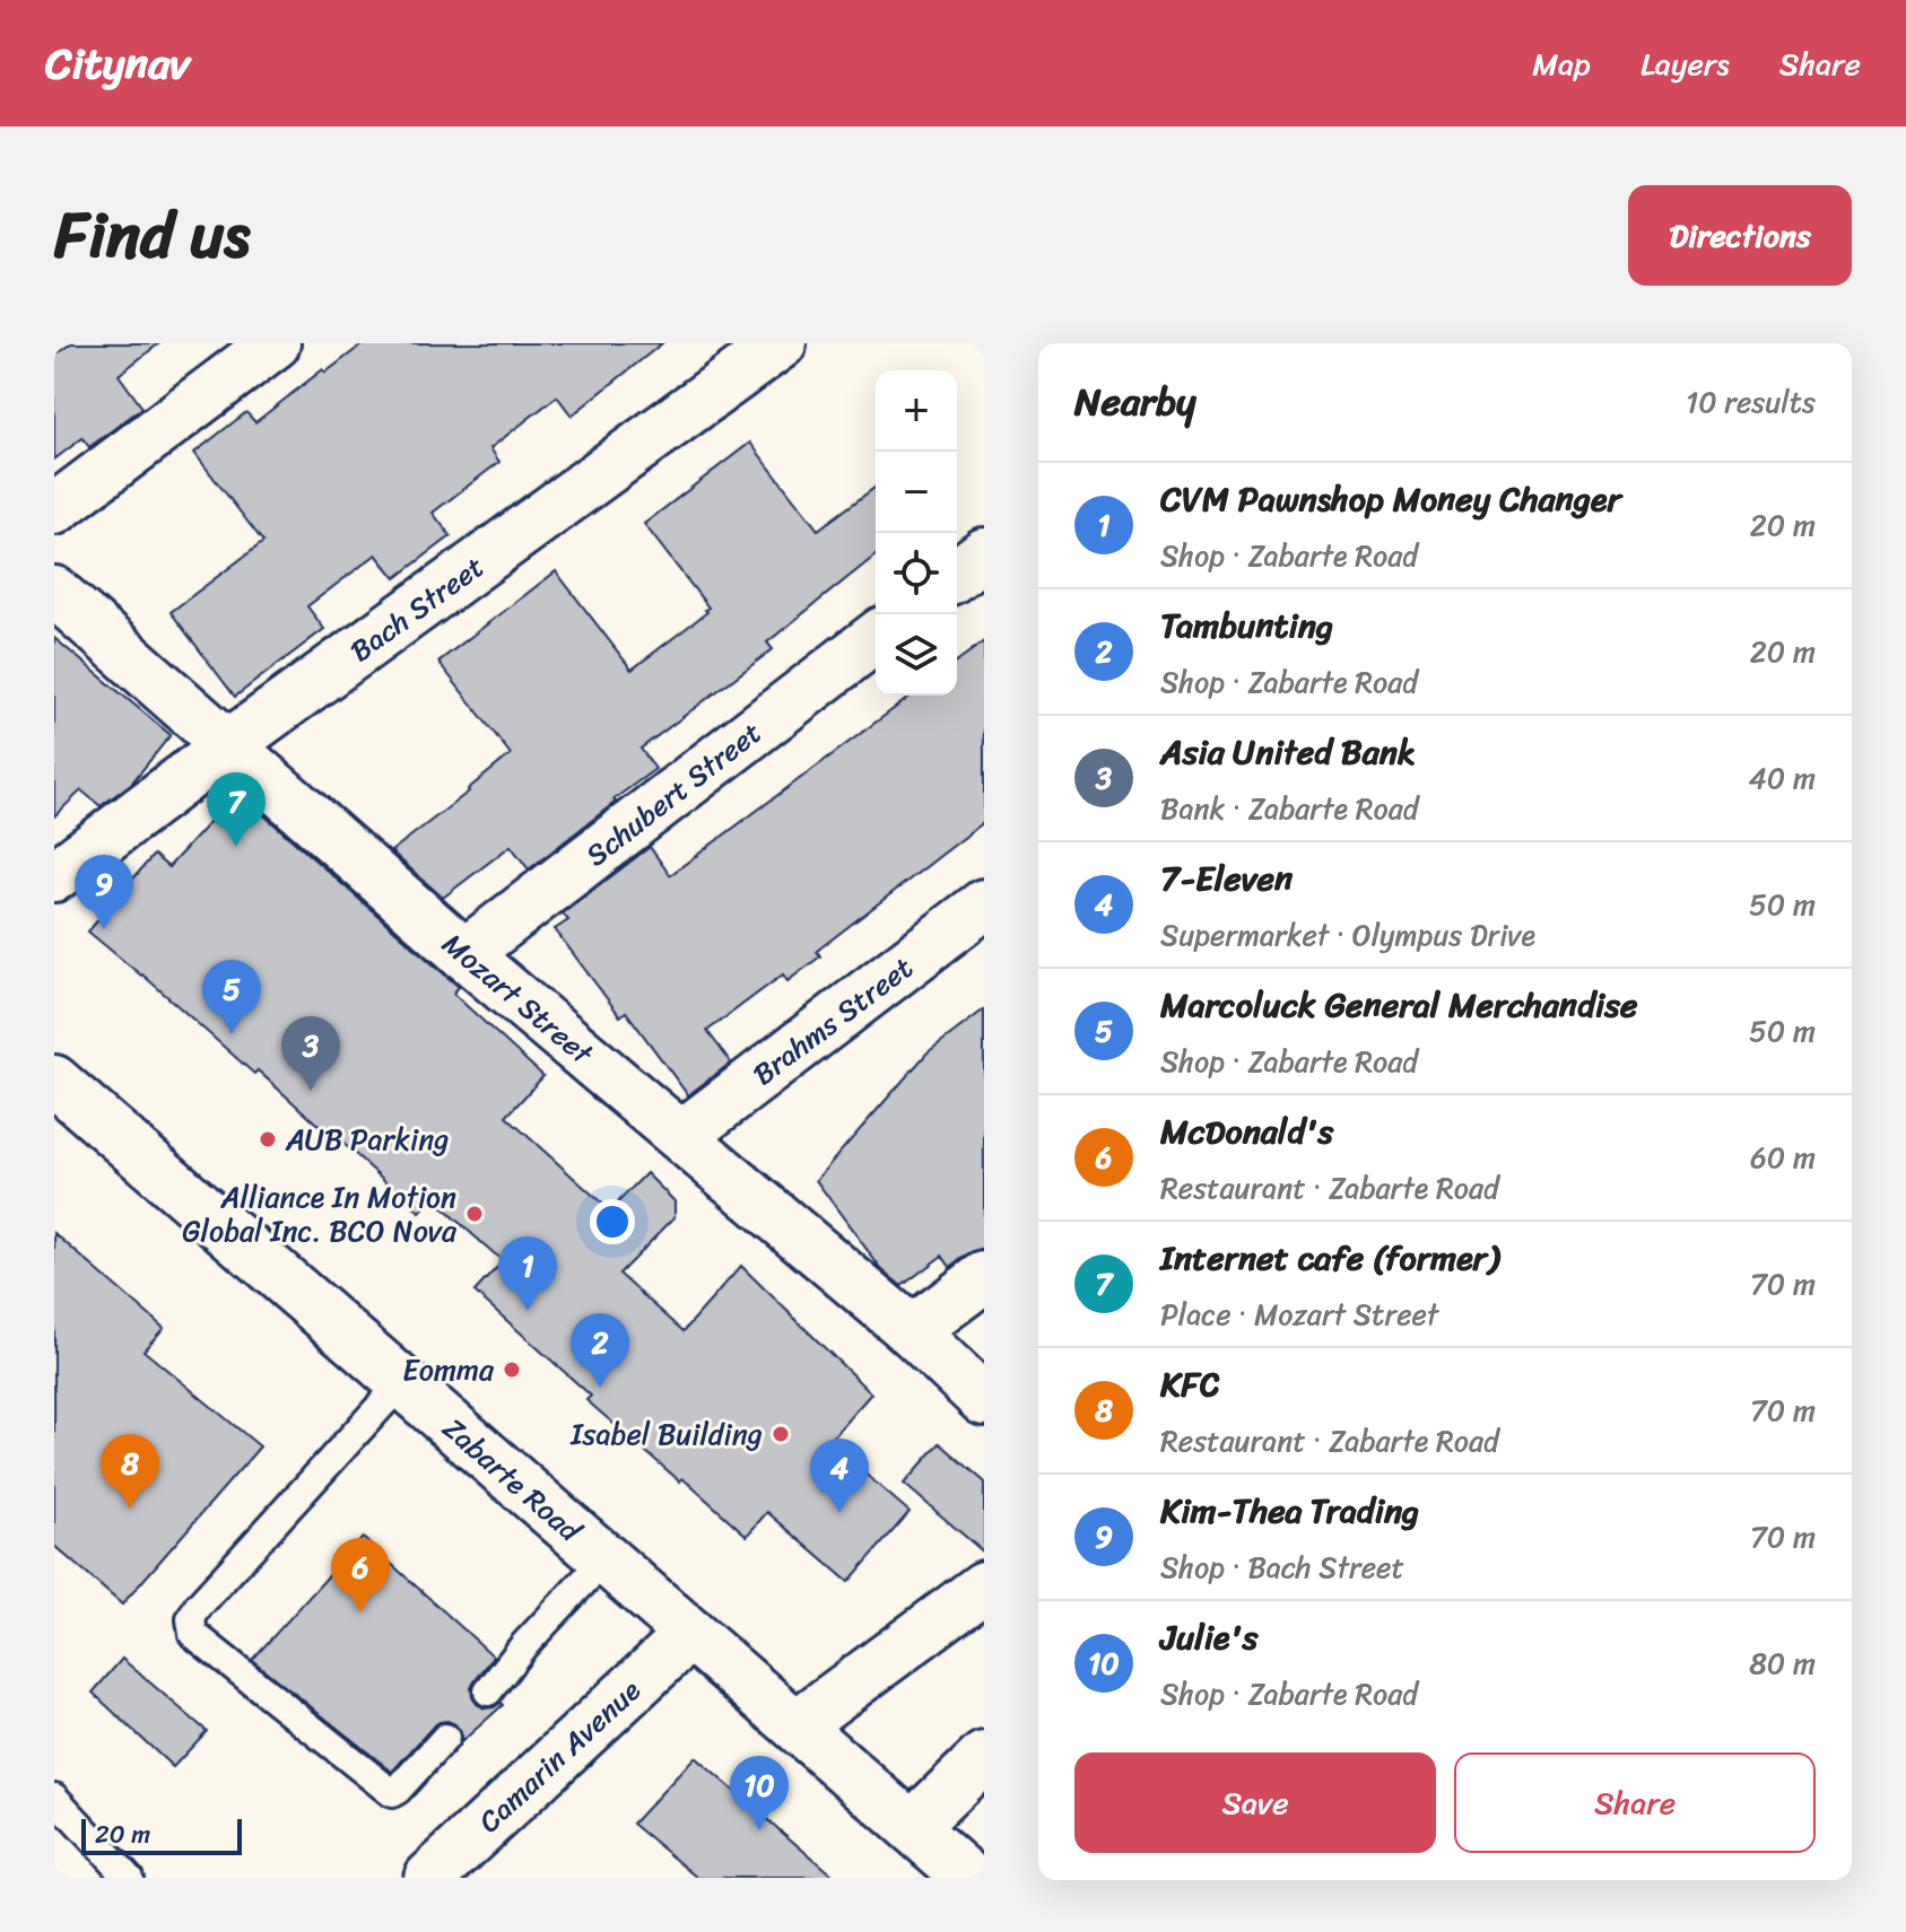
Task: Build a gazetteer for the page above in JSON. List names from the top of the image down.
{
  "streets": {
    "street": [
      "Bach Street",
      "Schubert Street",
      "Mozart Street",
      "Brahms Street",
      "Zabarte Road",
      "Camarin Avenue"
    ]
  },
  "crossings": [
    ["Bach Street", "Mozart Street"],
    ["Schubert Street", "Mozart Street"],
    ["Mozart Street", "Brahms Street"],
    ["Zabarte Road", "Camarin Avenue"]
  ],
  "places": [
    "AUB Parking",
    "Alliance In Motion Global Inc. BCO Nova",
    "Eomma",
    "Isabel Building"
  ],
  "scale_bar": "20 m",
  "page": {
    "header": "Citynav",
    "nav": ["Map", "Layers", "Share"],
    "title": "Find us",
    "buttons": [
      "Directions",
      ["Save", "Share"]
    ],
    "heading": ["Nearby", "10 results"],
    "map_buttons": ["+", "−"],
    "list": [
      {
        "mark": "1",
        "name": "CVM Pawnshop Money Changer",
        "note": "Shop · Zabarte Road",
        "value": "20 m"
      },
      {
        "mark": "2",
        "name": "Tambunting",
        "note": "Shop · Zabarte Road",
        "value": "20 m"
      },
      {
        "mark": "3",
        "name": "Asia United Bank",
        "note": "Bank · Zabarte Road",
        "value": "40 m"
      },
      {
        "mark": "4",
        "name": "7-Eleven",
        "note": "Supermarket · Olympus Drive",
        "value": "50 m"
      },
      {
        "mark": "5",
        "name": "Marcoluck General Merchandise",
        "note": "Shop · Zabarte Road",
        "value": "50 m"
      },
      {
        "mark": "6",
        "name": "McDonald's",
        "note": "Restaurant · Zabarte Road",
        "value": "60 m"
      },
      {
        "mark": "7",
        "name": "Internet cafe (former)",
        "note": "Place · Mozart Street",
        "value": "70 m"
      },
      {
        "mark": "8",
        "name": "KFC",
        "note": "Restaurant · Zabarte Road",
        "value": "70 m"
      },
      {
        "mark": "9",
        "name": "Kim-Thea Trading",
        "note": "Shop · Bach Street",
        "value": "70 m"
      },
      {
        "mark": "10",
        "name": "Julie's",
        "note": "Shop · Zabarte Road",
        "value": "80 m"
      }
    ],
    "pins": [
      "7",
      "9",
      "5",
      "3",
      "1",
      "2",
      "8",
      "4",
      "6",
      "10"
    ],
    "scale": "20 m"
  }
}
